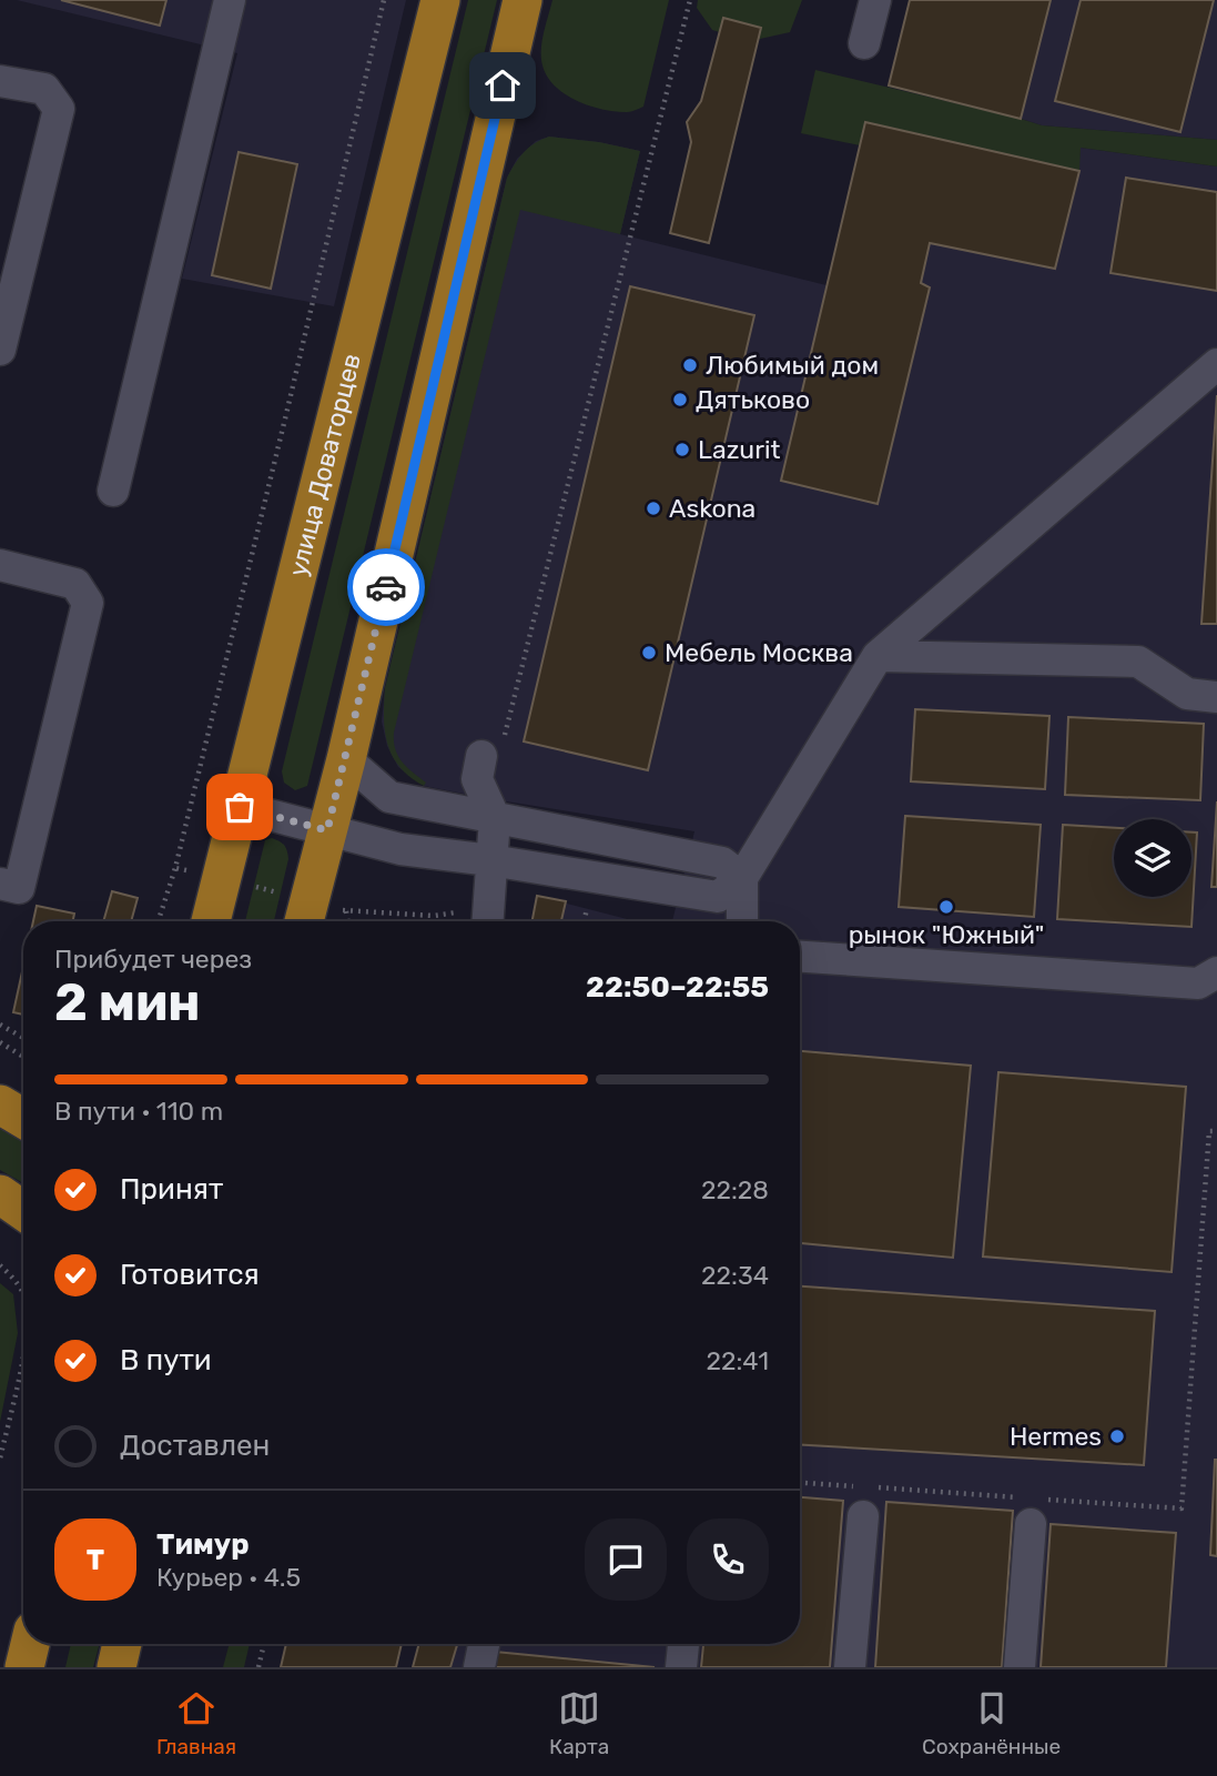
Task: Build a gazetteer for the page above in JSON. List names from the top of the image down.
{
  "streets": {
    "main road": ["улица Доваторцев"]
  },
  "places": [
    "Любимый дом",
    "Дятьково",
    "Lazurit",
    "Askona",
    "Мебель Москва",
    "рынок \"Южный\"",
    "Hermes"
  ],
  "page": {
    "heading": ["2 мин", "Прибудет через", "22:50–22:55"],
    "panel": ["Тимур", "Курьер · 4.5"],
    "bar": "В пути · 110 m",
    "list": [
      ["Принят", "22:28"],
      ["Готовится", "22:34"],
      ["В пути", "22:41"],
      "Доставлен"
    ],
    "round": "Т",
    "tabs": ["Главная", "Карта", "Сохранённые"]
  }
}
